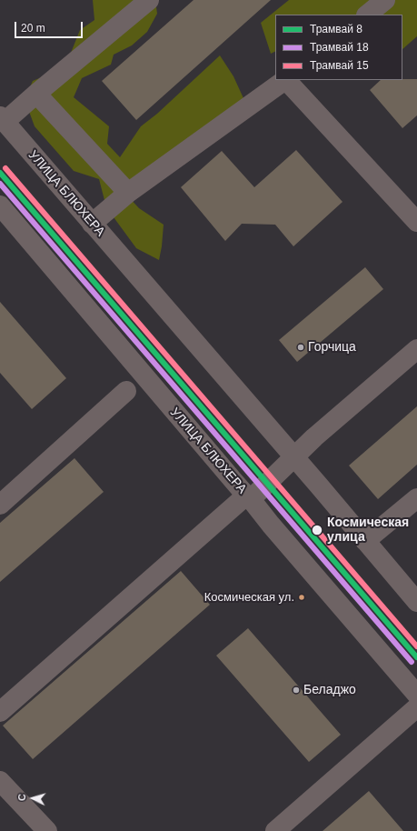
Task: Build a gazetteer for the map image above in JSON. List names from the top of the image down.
{
  "streets": {
    "street": ["УЛИЦА БЛЮХЕРА"]
  },
  "places": [
    "Горчица",
    "Космическая улица",
    "Космическая ул.",
    "Беладжо"
  ],
  "lines": ["tram line 15", "tram line 8", "tram line 18"],
  "legend": ["Трамвай 8", "Трамвай 18", "Трамвай 15"],
  "scale_bar": "20 m",
  "north": "left"
}
